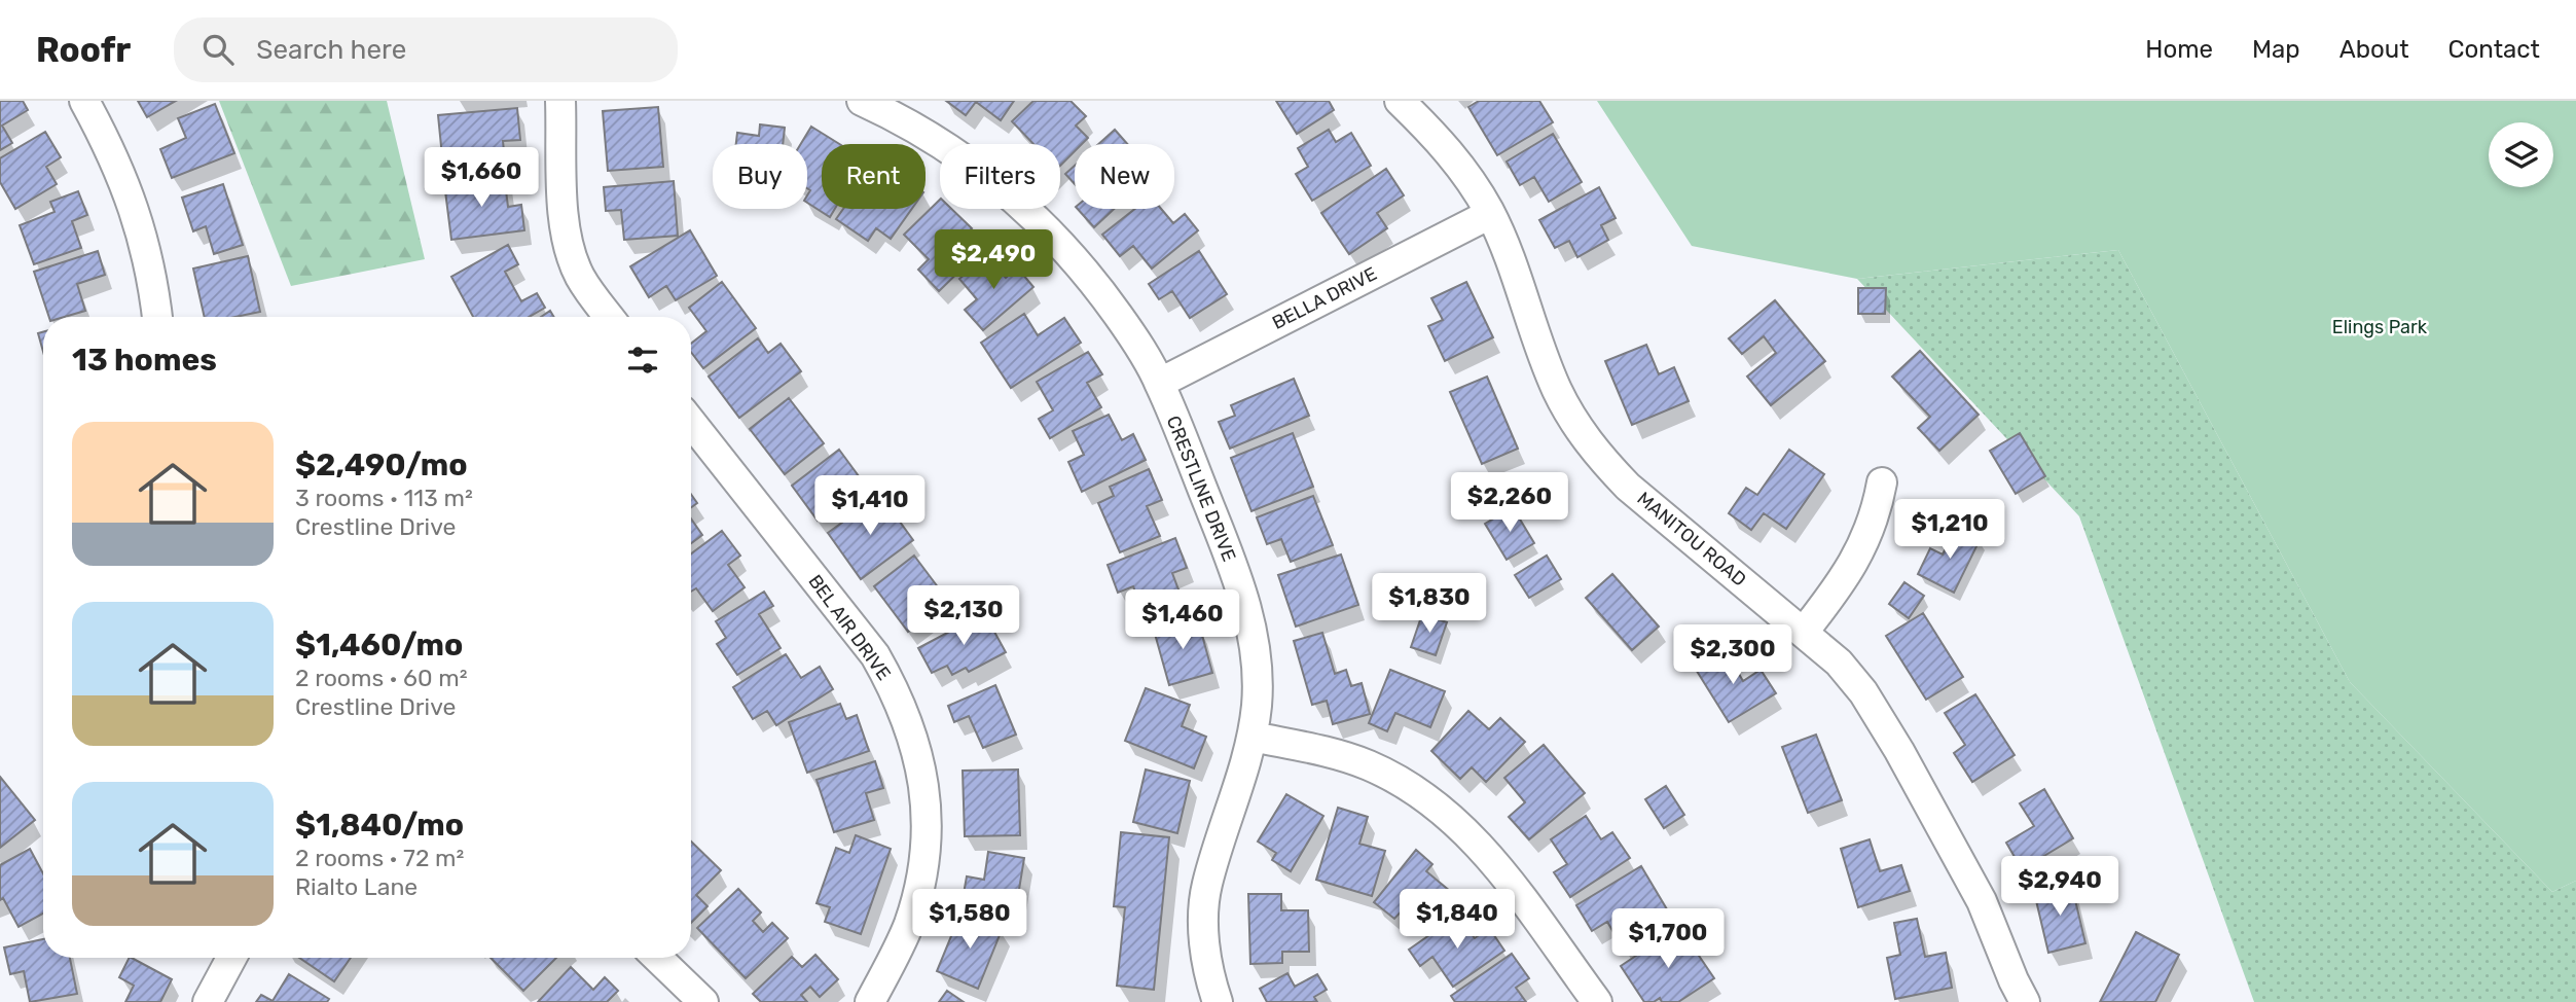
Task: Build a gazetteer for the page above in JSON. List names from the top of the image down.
{
  "streets": {
    "street": [
      "BELLA DRIVE",
      "CRESTLINE DRIVE",
      "MANITOU ROAD",
      "BEL AIR DRIVE"
    ]
  },
  "crossings": [
    ["BELLA DRIVE", "CRESTLINE DRIVE"],
    ["BELLA DRIVE", "MANITOU ROAD"]
  ],
  "parks": ["Elings Park"],
  "page": {
    "header": "Roofr",
    "search": "Search here",
    "nav": [
      "Home",
      "Map",
      "About",
      "Contact"
    ],
    "chip": [
      "Buy",
      "Rent",
      "Filters",
      "New"
    ],
    "price": [
      "$1,660",
      "$2,490",
      "$2,260",
      "$1,410",
      "$1,210",
      "$1,830",
      "$2,130",
      "$1,460",
      "$2,300",
      "$2,940",
      "$1,580",
      "$1,840",
      "$1,700"
    ],
    "heading": "13 homes",
    "list": [
      {
        "name": "$2,490/mo",
        "note": "3 rooms · 113 m² · Crestline Drive"
      },
      {
        "name": "$1,460/mo",
        "note": "2 rooms · 60 m² · Crestline Drive"
      },
      {
        "name": "$1,840/mo",
        "note": "2 rooms · 72 m² · Rialto Lane"
      }
    ]
  }
}
